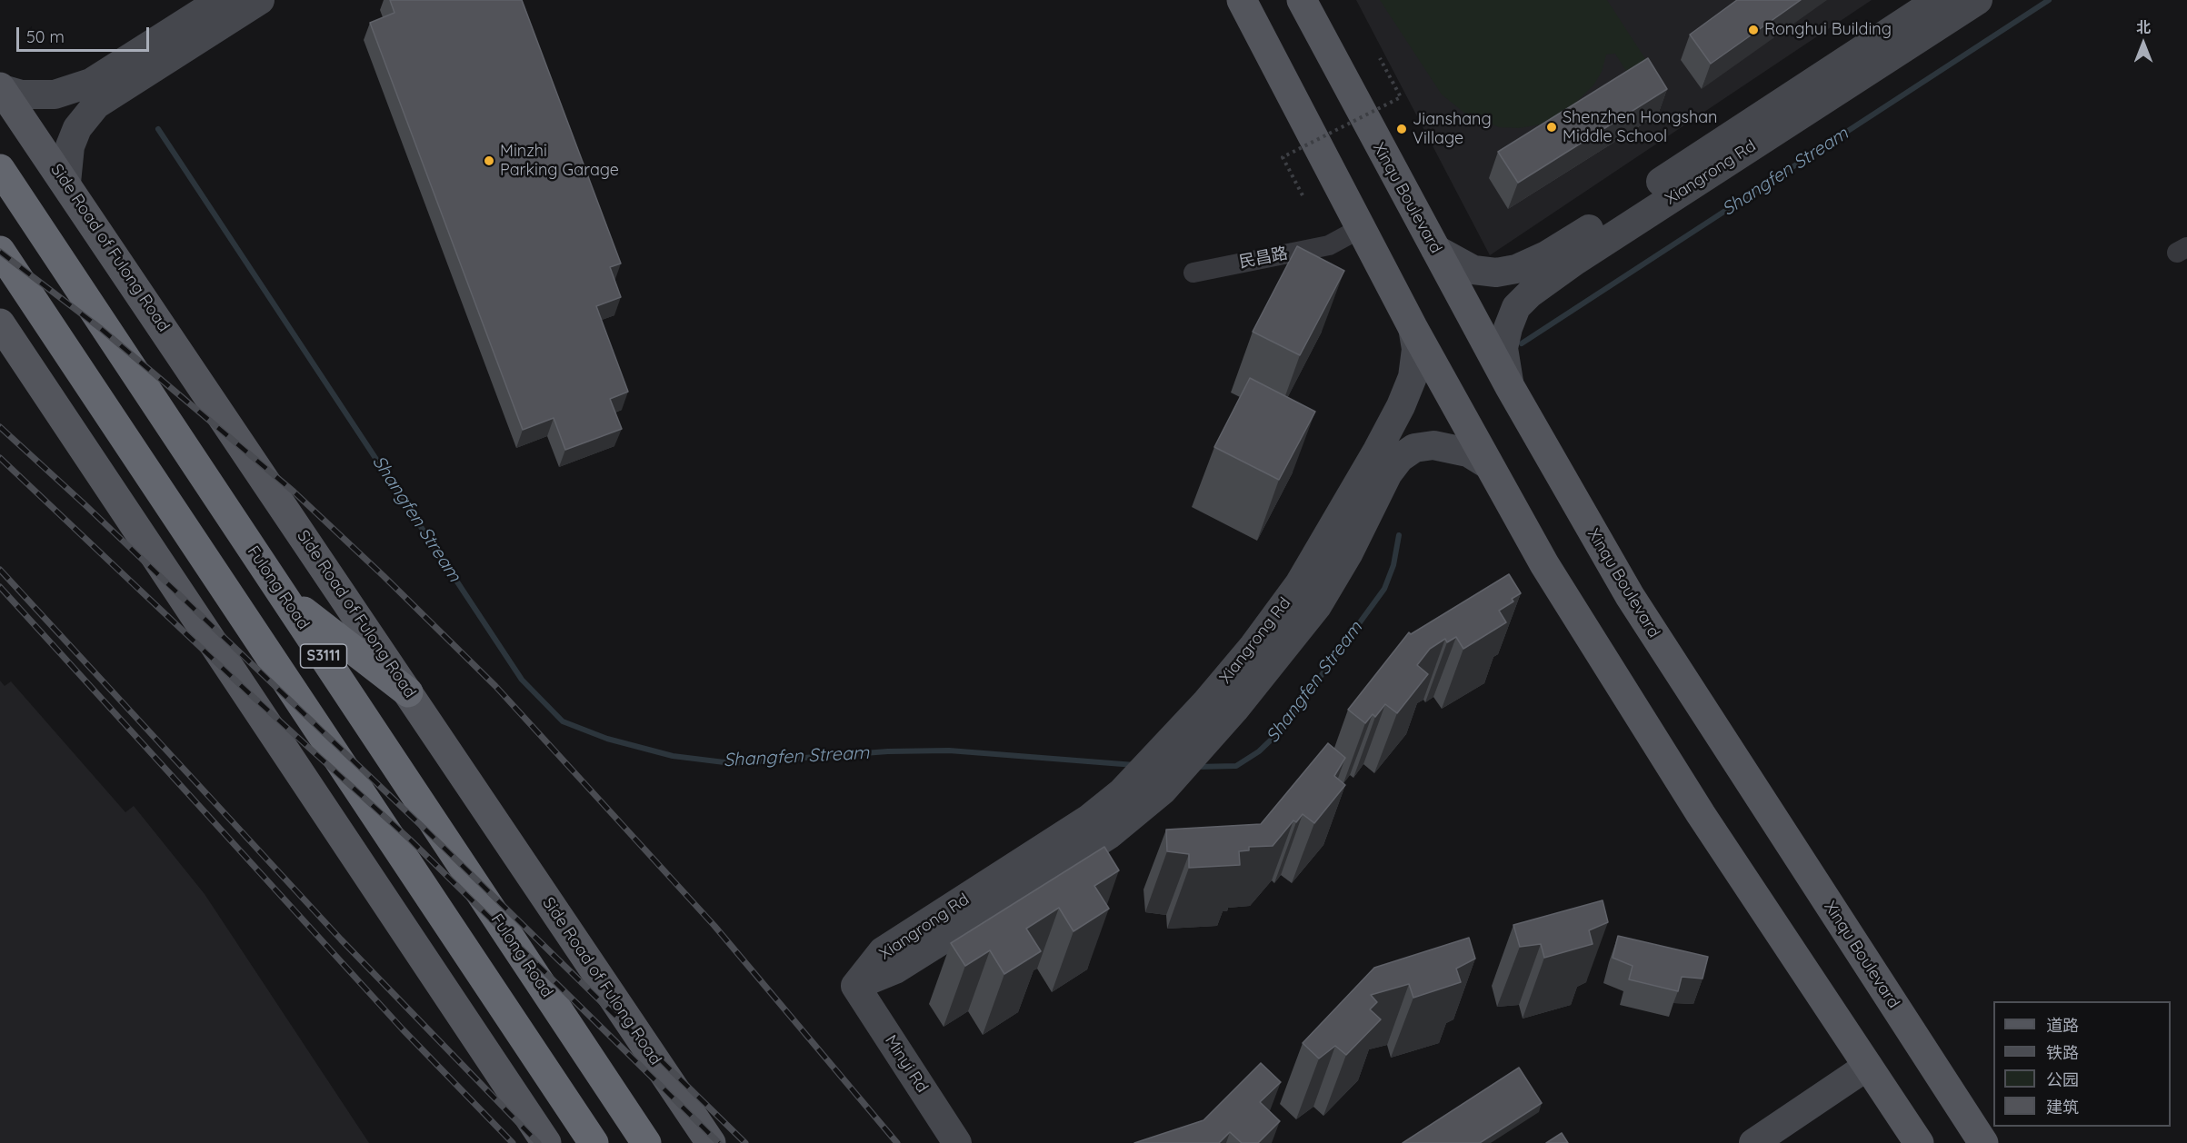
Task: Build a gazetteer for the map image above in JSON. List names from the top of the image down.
{
  "streets": {
    "highway": ["Fulong Road", "S3111"],
    "main road": [
      "Xiangrong Rd",
      "Xinqu Boulevard",
      "Side Road of Fulong Road",
      "Minyi Rd"
    ],
    "street": ["民昌路"]
  },
  "crossings": [
    ["Xiangrong Rd", "Xinqu Boulevard"],
    ["Xiangrong Rd", "Minyi Rd"]
  ],
  "water": ["Shangfen Stream"],
  "places": [
    "Ronghui Building",
    "Shenzhen Hongshan Middle School",
    "Jianshang Village",
    "Minzhi Parking Garage"
  ],
  "legend": [
    "道路",
    "铁路",
    "公园",
    "建筑"
  ],
  "scale_bar": "50 m",
  "north": "top"
}
